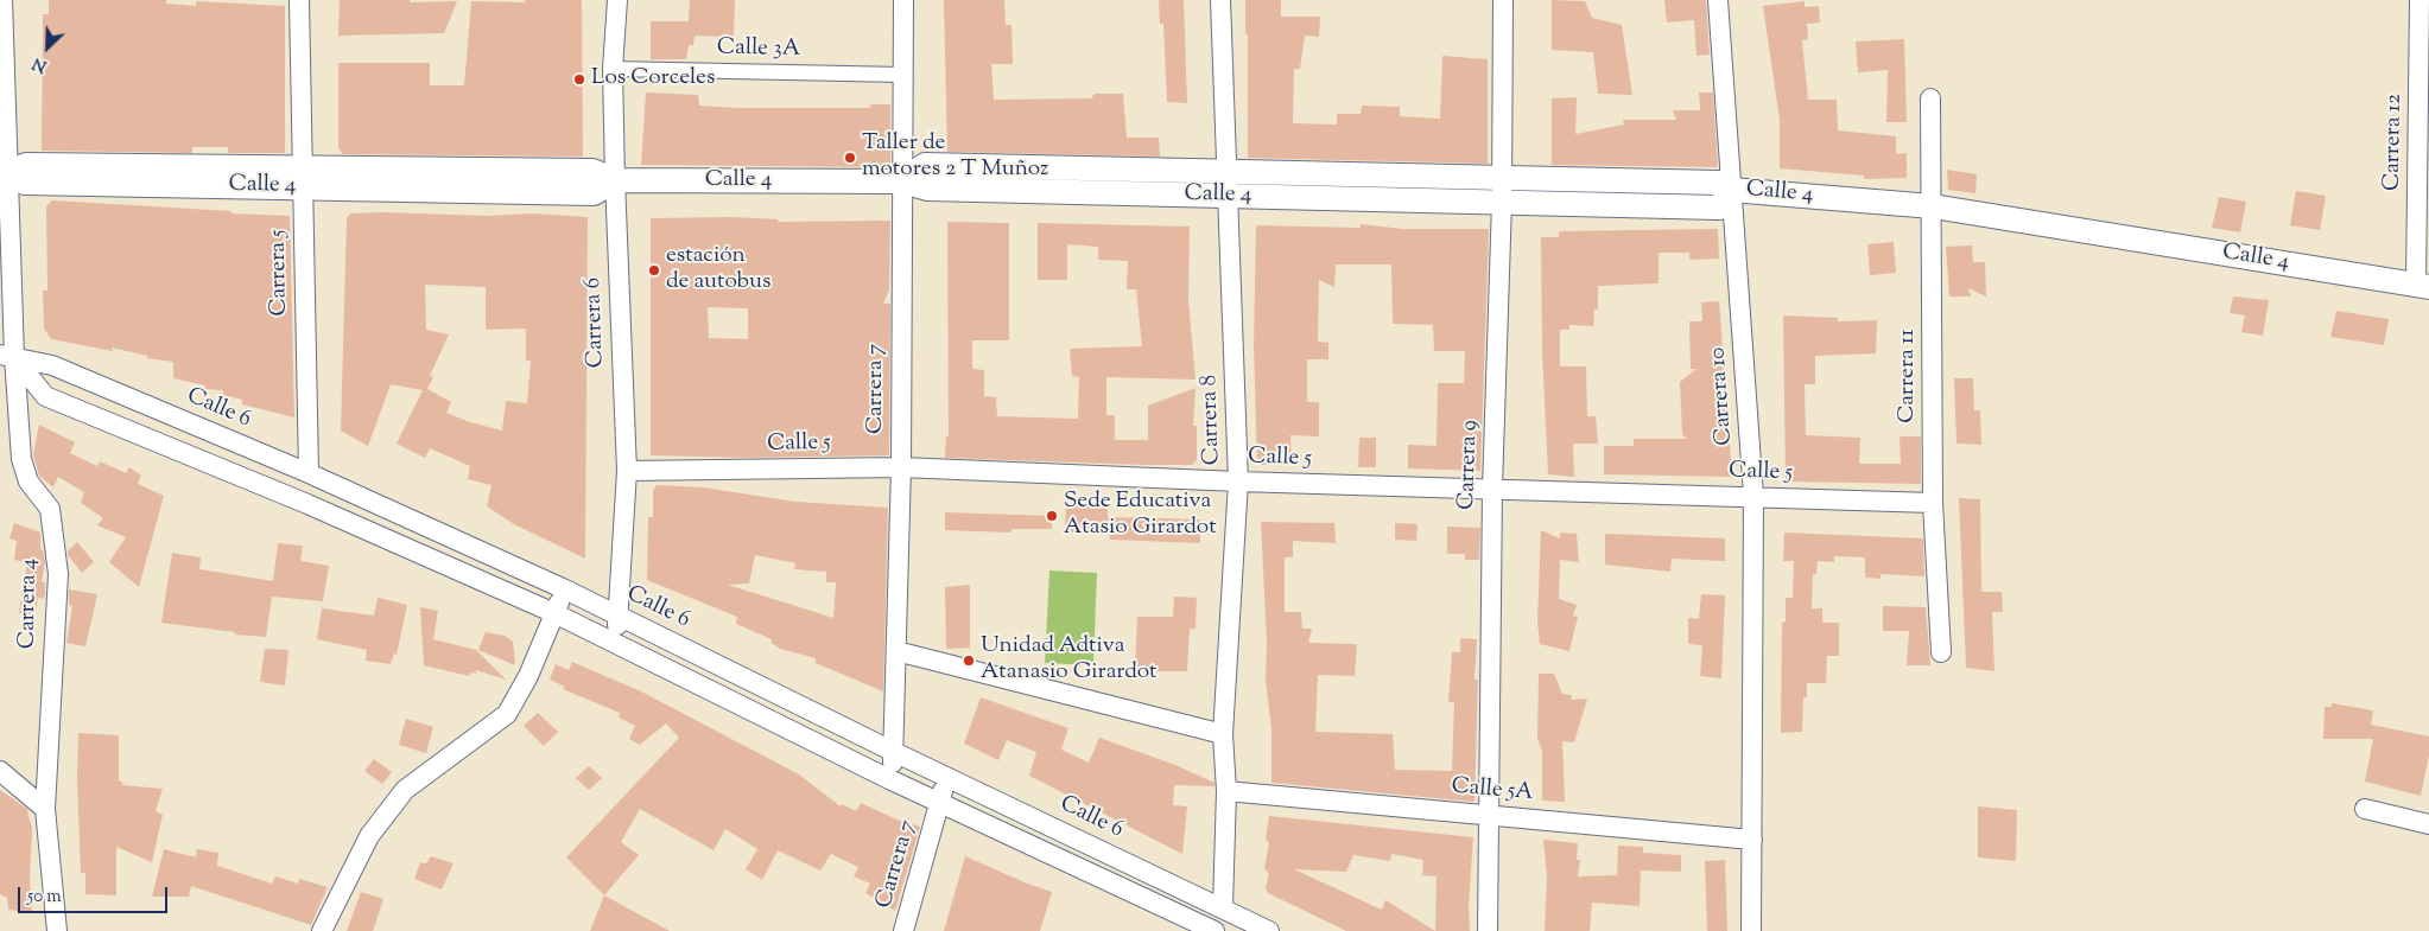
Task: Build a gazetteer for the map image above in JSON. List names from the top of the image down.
{
  "streets": {
    "street": [
      "Calle 3A",
      "Carrera 12",
      "Calle 4",
      "Carrera 5",
      "Carrera 6",
      "Carrera 11",
      "Carrera 7",
      "Carrera 10",
      "Calle 6",
      "Carrera 8",
      "Calle 5",
      "Carrera 9",
      "Carrera 4",
      "Calle 5A"
    ]
  },
  "crossings": [
    ["Calle 3A", "Carrera 6"],
    ["Calle 3A", "Carrera 7"],
    ["Carrera 12", "Calle 4"],
    ["Calle 4", "Carrera 5"],
    ["Calle 4", "Carrera 6"],
    ["Calle 4", "Carrera 11"],
    ["Calle 4", "Carrera 7"],
    ["Calle 4", "Carrera 10"],
    ["Calle 4", "Carrera 8"],
    ["Calle 4", "Carrera 9"],
    ["Calle 4", "Carrera 4"],
    ["Carrera 5", "Calle 6"],
    ["Carrera 6", "Calle 6"],
    ["Carrera 6", "Calle 5"],
    ["Carrera 11", "Calle 5"],
    ["Carrera 7", "Calle 6"],
    ["Carrera 7", "Calle 5"],
    ["Carrera 10", "Calle 5"],
    ["Carrera 10", "Calle 5A"],
    ["Calle 6", "Carrera 8"],
    ["Calle 6", "Carrera 4"],
    ["Carrera 8", "Calle 5"],
    ["Carrera 8", "Calle 5A"],
    ["Calle 5", "Carrera 9"],
    ["Carrera 9", "Calle 5A"]
  ],
  "places": [
    "Los Corceles",
    "Taller de motores 2 T Muñoz",
    "estación de autobus",
    "Sede Educativa Atasio Girardot",
    "Unidad Adtiva Atanasio Girardot"
  ],
  "scale_bar": "50 m",
  "north": "bottom left"
}
